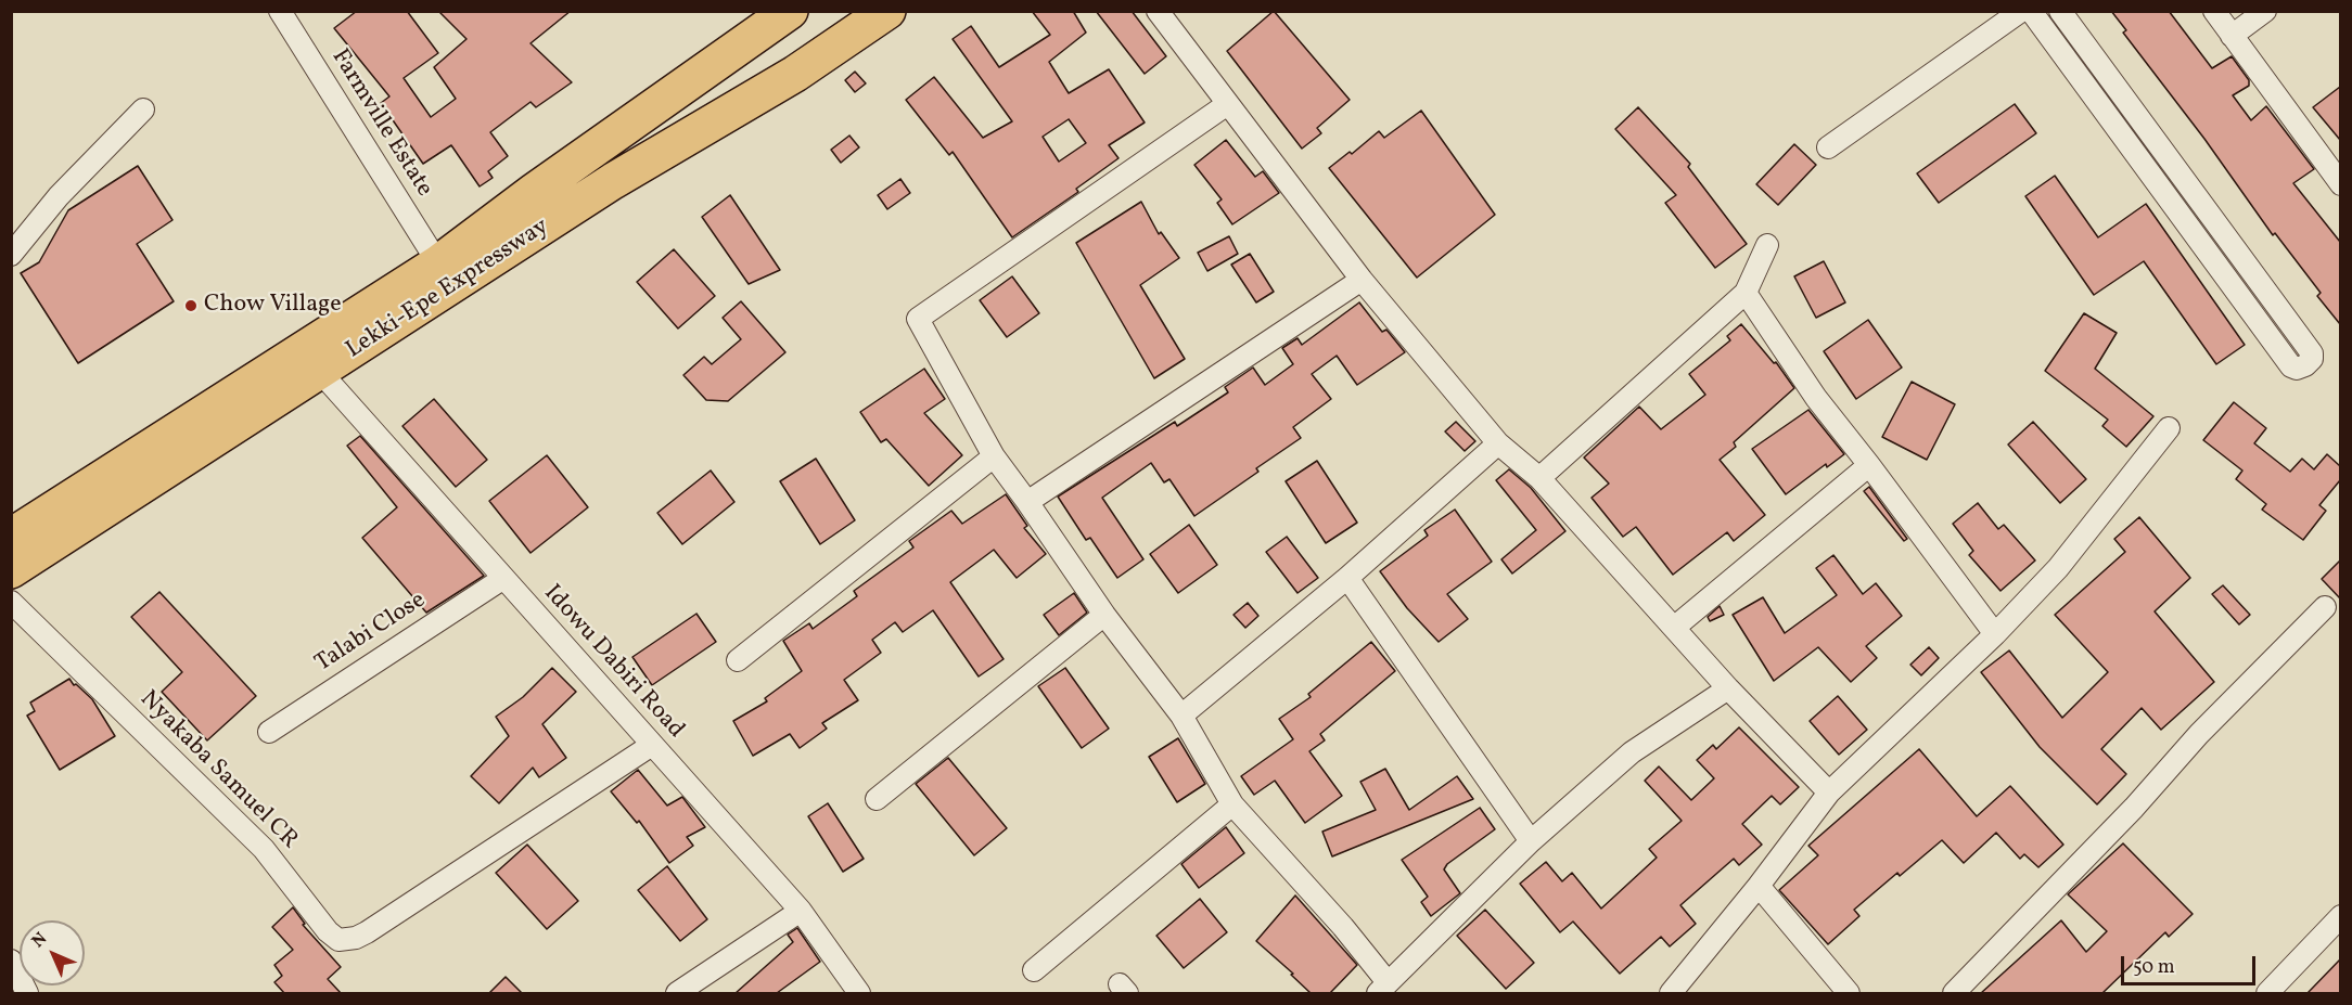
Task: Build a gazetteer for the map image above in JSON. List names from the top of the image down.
{
  "streets": {
    "highway": ["Lekki-Epe Expressway"],
    "street": [
      "Farmville Estate",
      "Talabi Close",
      "Idowu Dabiri Road",
      "Nyakaba Samuel CR"
    ]
  },
  "crossings": [
    ["Farmville Estate", "Lekki-Epe Expressway"],
    ["Lekki-Epe Expressway", "Idowu Dabiri Road"],
    ["Talabi Close", "Idowu Dabiri Road"],
    ["Idowu Dabiri Road", "Nyakaba Samuel CR"]
  ],
  "places": ["Chow Village"],
  "scale_bar": "50 m",
  "north": "top left"
}
